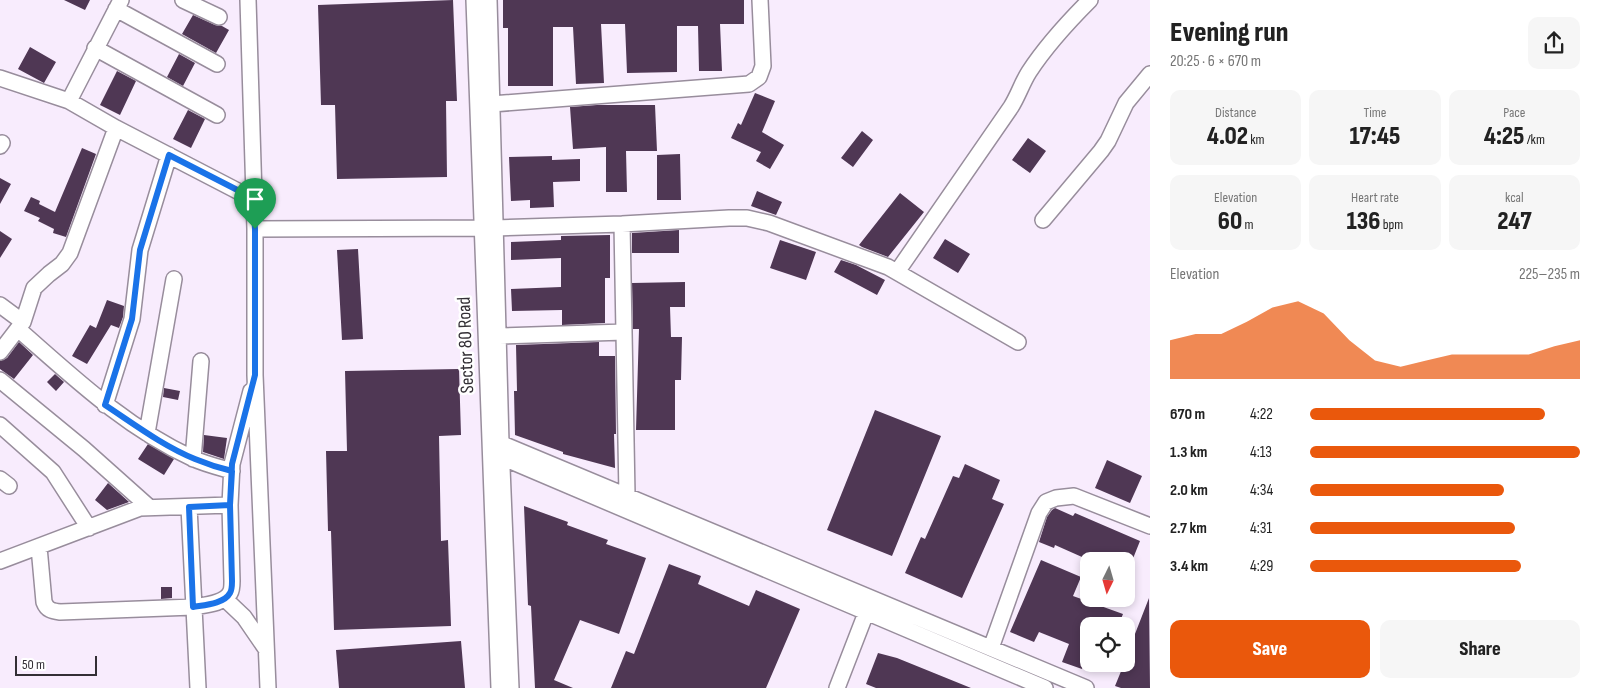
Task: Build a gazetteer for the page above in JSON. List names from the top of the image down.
{
  "streets": {
    "street": ["Sector 80 Road"]
  },
  "scale_bar": "50 m",
  "north": "bottom",
  "page": {
    "heading": ["Evening run", "20:25 · 6 × 670 m"],
    "stats": [
      ["Distance", "4.02 km"],
      ["Time", "17:45"],
      ["Pace", "4:25 /km"],
      ["Elevation", "60 m"],
      ["Heart rate", "136 bpm"],
      ["kcal", "247"]
    ],
    "chart": ["Elevation", "225–235 m"],
    "list": [
      {
        "name": "670 m",
        "note": "4:22"
      },
      {
        "name": "1.3 km",
        "note": "4:13"
      },
      {
        "name": "2.0 km",
        "note": "4:34"
      },
      {
        "name": "2.7 km",
        "note": "4:31"
      },
      {
        "name": "3.4 km",
        "note": "4:29"
      }
    ],
    "buttons": ["Save", "Share"],
    "scale": "50 m"
  }
}
